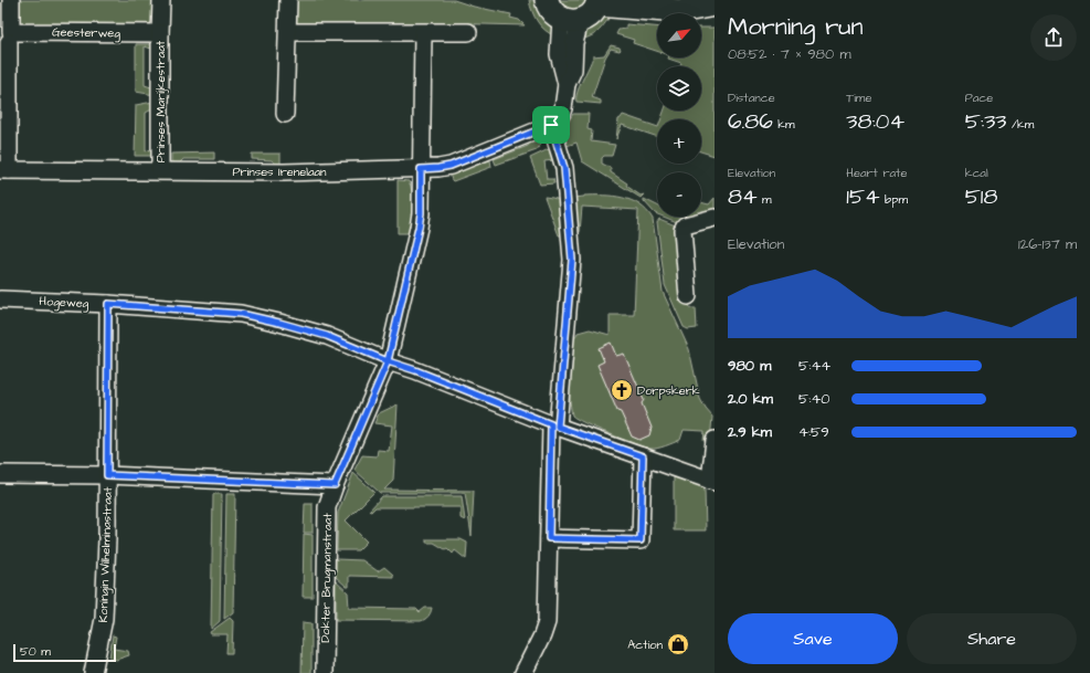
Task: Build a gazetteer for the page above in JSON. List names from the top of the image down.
{
  "streets": {
    "street": [
      "Geesterweg",
      "Prinses Marijkestraat",
      "Prinses Irenelaan",
      "Hogeweg",
      "Koningin Wilhelminastraat",
      "Dokter Brugmanstraat"
    ]
  },
  "crossings": [
    ["Geesterweg", "Prinses Marijkestraat"],
    ["Prinses Marijkestraat", "Prinses Irenelaan"],
    ["Prinses Irenelaan", "Dokter Brugmanstraat"],
    ["Hogeweg", "Koningin Wilhelminastraat"],
    ["Hogeweg", "Dokter Brugmanstraat"]
  ],
  "places": {
    "church": ["Dorpskerk"],
    "shop": ["Action"]
  },
  "scale_bar": "50 m",
  "north": "top right",
  "page": {
    "heading": ["Morning run", "08:52 · 7 × 980 m"],
    "map_buttons": ["+", "−"],
    "stats": [
      ["Distance", "6.86 km"],
      ["Time", "38:04"],
      ["Pace", "5:33 /km"],
      ["Elevation", "84 m"],
      ["Heart rate", "154 bpm"],
      ["kcal", "518"]
    ],
    "chart": ["Elevation", "126–137 m"],
    "list": [
      {
        "name": "980 m",
        "note": "5:44"
      },
      {
        "name": "2.0 km",
        "note": "5:40"
      },
      {
        "name": "2.9 km",
        "note": "4:59"
      }
    ],
    "buttons": ["Save", "Share"],
    "scale": "50 m"
  }
}
